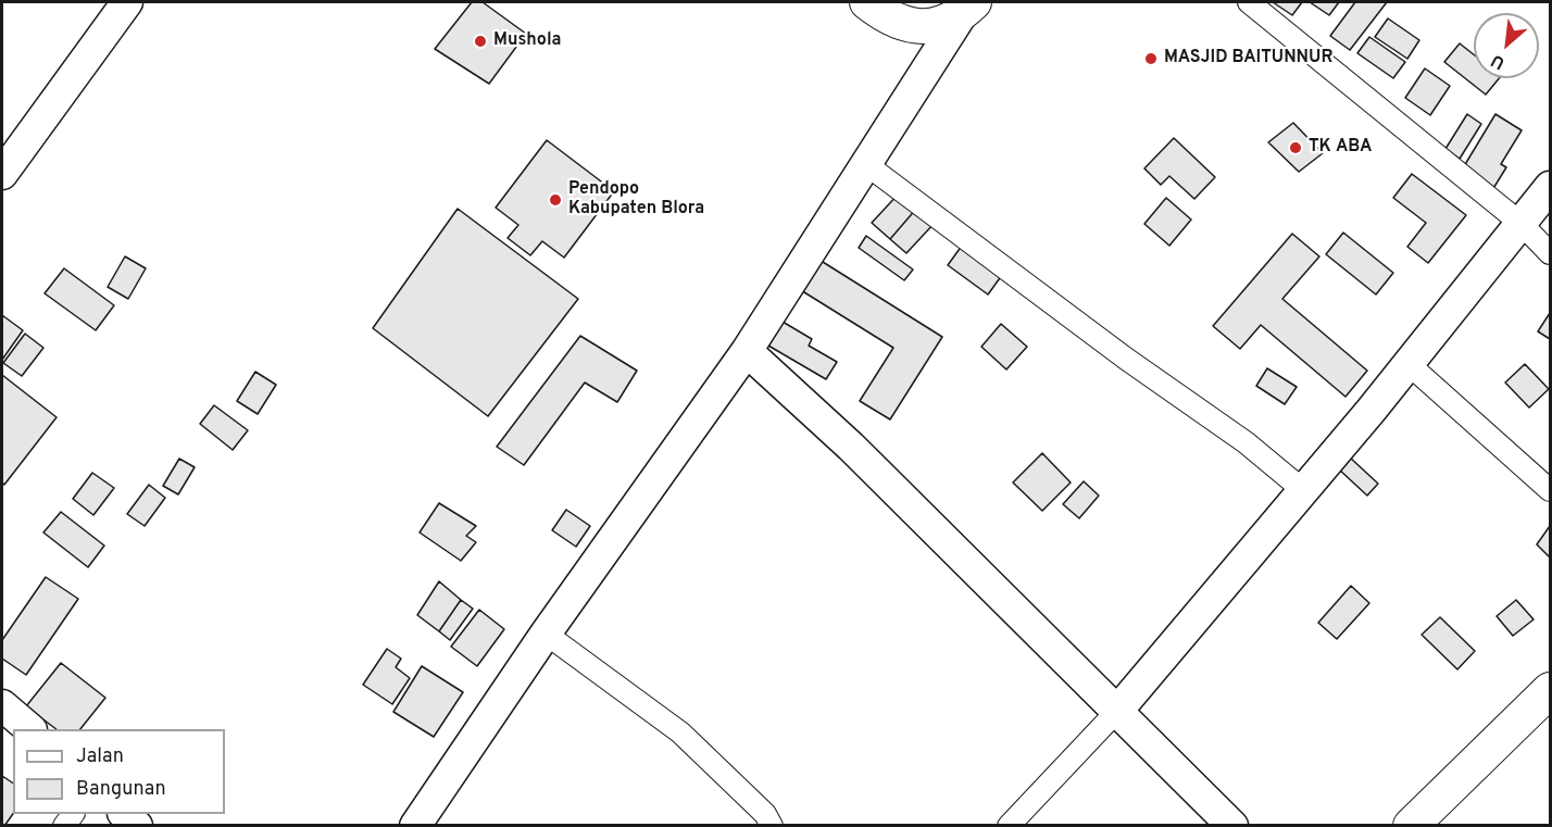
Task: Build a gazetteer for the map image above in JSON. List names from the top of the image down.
{
  "places": [
    "Mushola",
    "MASJID BAITUNNUR",
    "TK ABA",
    "Pendopo Kabupaten Blora"
  ],
  "legend": ["Jalan", "Bangunan"],
  "north": "bottom left"
}
